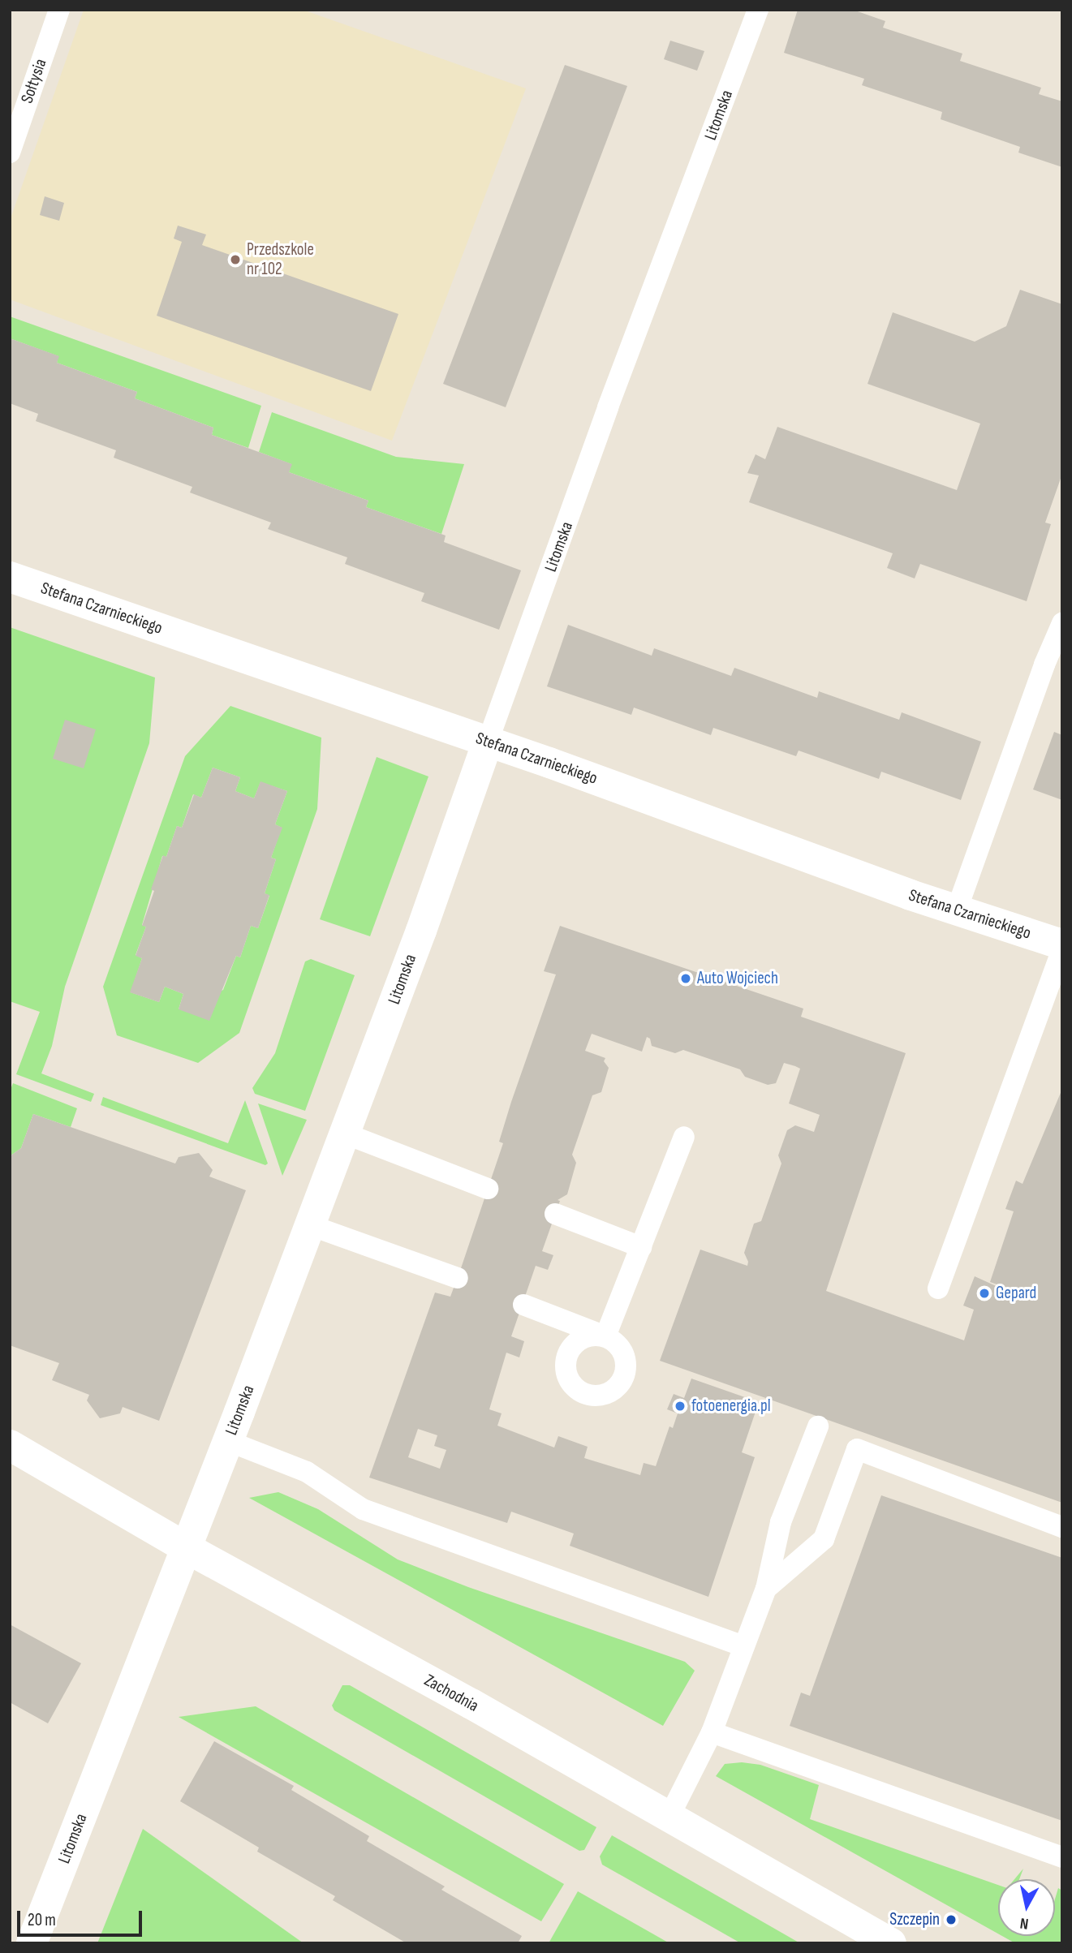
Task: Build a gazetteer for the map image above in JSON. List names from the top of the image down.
{
  "streets": {
    "street": ["Litomska", "Stefana Czarnieckiego", "Zachodnia"],
    "lane": ["Sołtysia"]
  },
  "crossings": [
    ["Litomska", "Stefana Czarnieckiego"],
    ["Litomska", "Zachodnia"]
  ],
  "places": [
    "Przedszkole nr 102",
    "Auto Wojciech",
    "Gepard",
    "fotoenergia.pl",
    "Szczepin"
  ],
  "scale_bar": "20 m",
  "north": "bottom"
}
